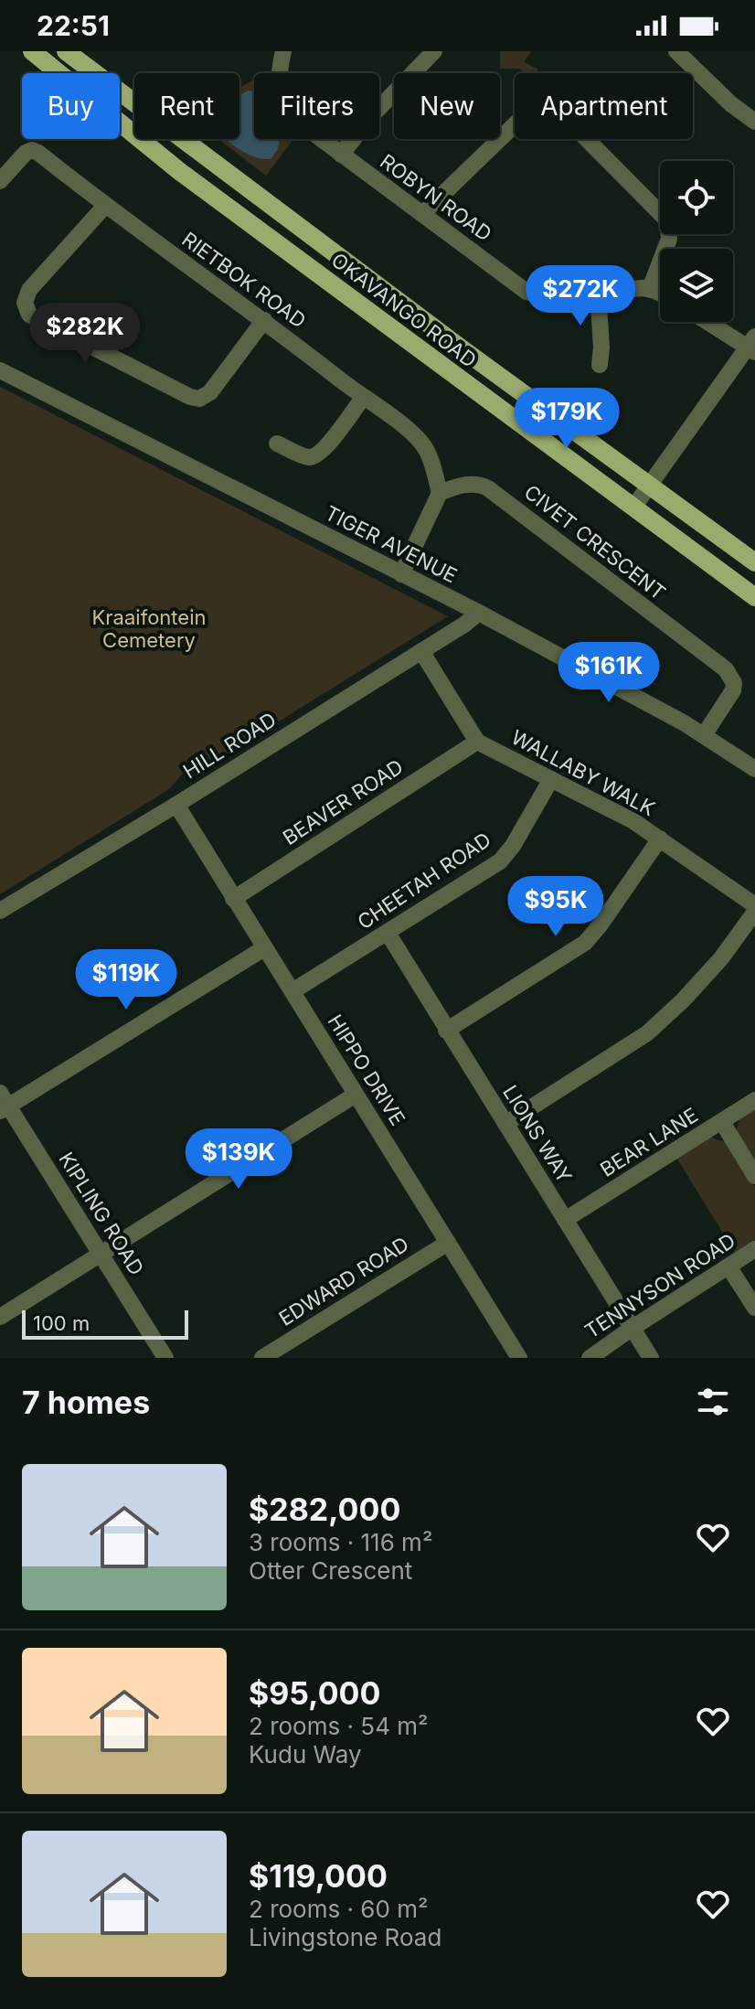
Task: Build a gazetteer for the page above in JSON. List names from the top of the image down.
{
  "streets": {
    "main road": ["OKAVANGO ROAD"],
    "street": [
      "ROBYN ROAD",
      "RIETBOK ROAD",
      "CIVET CRESCENT",
      "TIGER AVENUE",
      "HILL ROAD",
      "WALLABY WALK",
      "BEAVER ROAD",
      "CHEETAH ROAD",
      "HIPPO DRIVE",
      "LIONS WAY",
      "BEAR LANE",
      "KIPLING ROAD",
      "EDWARD ROAD",
      "TENNYSON ROAD"
    ]
  },
  "crossings": [
    ["RIETBOK ROAD", "CIVET CRESCENT"],
    ["CIVET CRESCENT", "TIGER AVENUE"],
    ["TIGER AVENUE", "HILL ROAD"],
    ["HILL ROAD", "HIPPO DRIVE"],
    ["WALLABY WALK", "BEAVER ROAD"],
    ["WALLABY WALK", "CHEETAH ROAD"],
    ["BEAVER ROAD", "HIPPO DRIVE"],
    ["CHEETAH ROAD", "HIPPO DRIVE"],
    ["CHEETAH ROAD", "LIONS WAY"],
    ["HIPPO DRIVE", "EDWARD ROAD"],
    ["LIONS WAY", "BEAR LANE"],
    ["LIONS WAY", "TENNYSON ROAD"]
  ],
  "parks": ["Kraaifontein Cemetery"],
  "scale_bar": "100 m",
  "page": {
    "status": "22:51",
    "chip": [
      "Buy",
      "Rent",
      "Filters",
      "New",
      "Apartment"
    ],
    "price": [
      "$272K",
      "$282K",
      "$179K",
      "$161K",
      "$95K",
      "$119K",
      "$139K"
    ],
    "scale": "100 m",
    "heading": "7 homes",
    "list": [
      {
        "name": "$282,000",
        "note": "3 rooms · 116 m² · Otter Crescent"
      },
      {
        "name": "$95,000",
        "note": "2 rooms · 54 m² · Kudu Way"
      },
      {
        "name": "$119,000",
        "note": "2 rooms · 60 m² · Livingstone Road"
      }
    ]
  }
}
